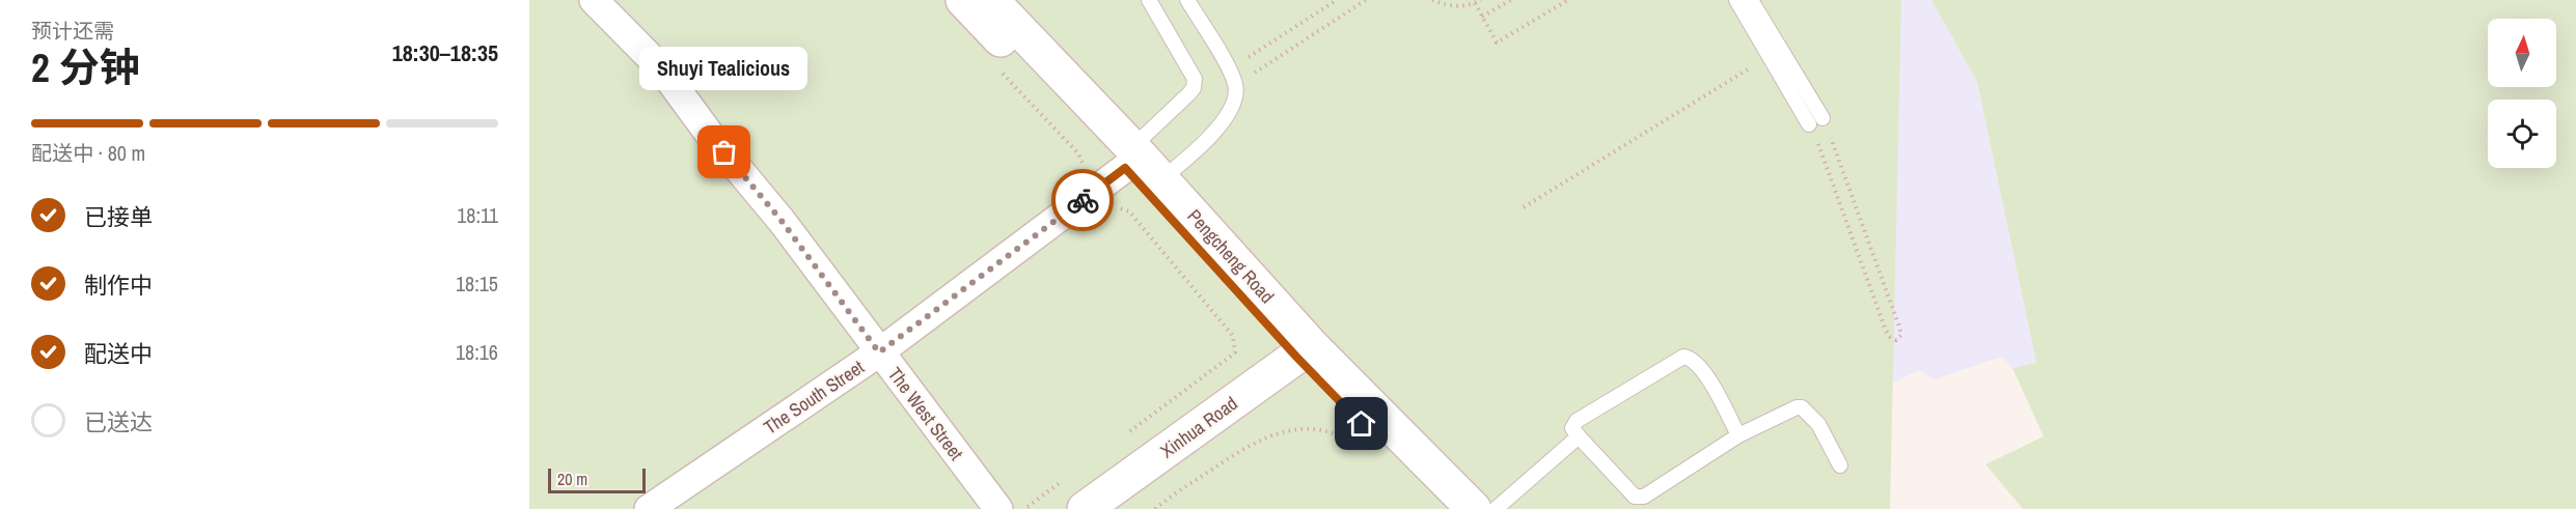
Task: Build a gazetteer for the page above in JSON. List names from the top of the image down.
{
  "streets": {
    "main road": ["Pengcheng Road", "Xinhua Road"],
    "street": ["The South Street", "The West Street"]
  },
  "crossings": [
    ["Pengcheng Road", "The South Street"],
    ["Pengcheng Road", "Xinhua Road"],
    ["The South Street", "The West Street"]
  ],
  "places": ["Shuyi Tealicious"],
  "scale_bar": "20 m",
  "north": "top",
  "page": {
    "heading": ["2 分钟", "预计还需", "18:30–18:35"],
    "bubble": "Shuyi Tealicious",
    "bar": "配送中 · 80 m",
    "list": [
      ["已接单", "18:11"],
      ["制作中", "18:15"],
      ["配送中", "18:16"],
      "已送达"
    ],
    "scale": "20 m"
  }
}
